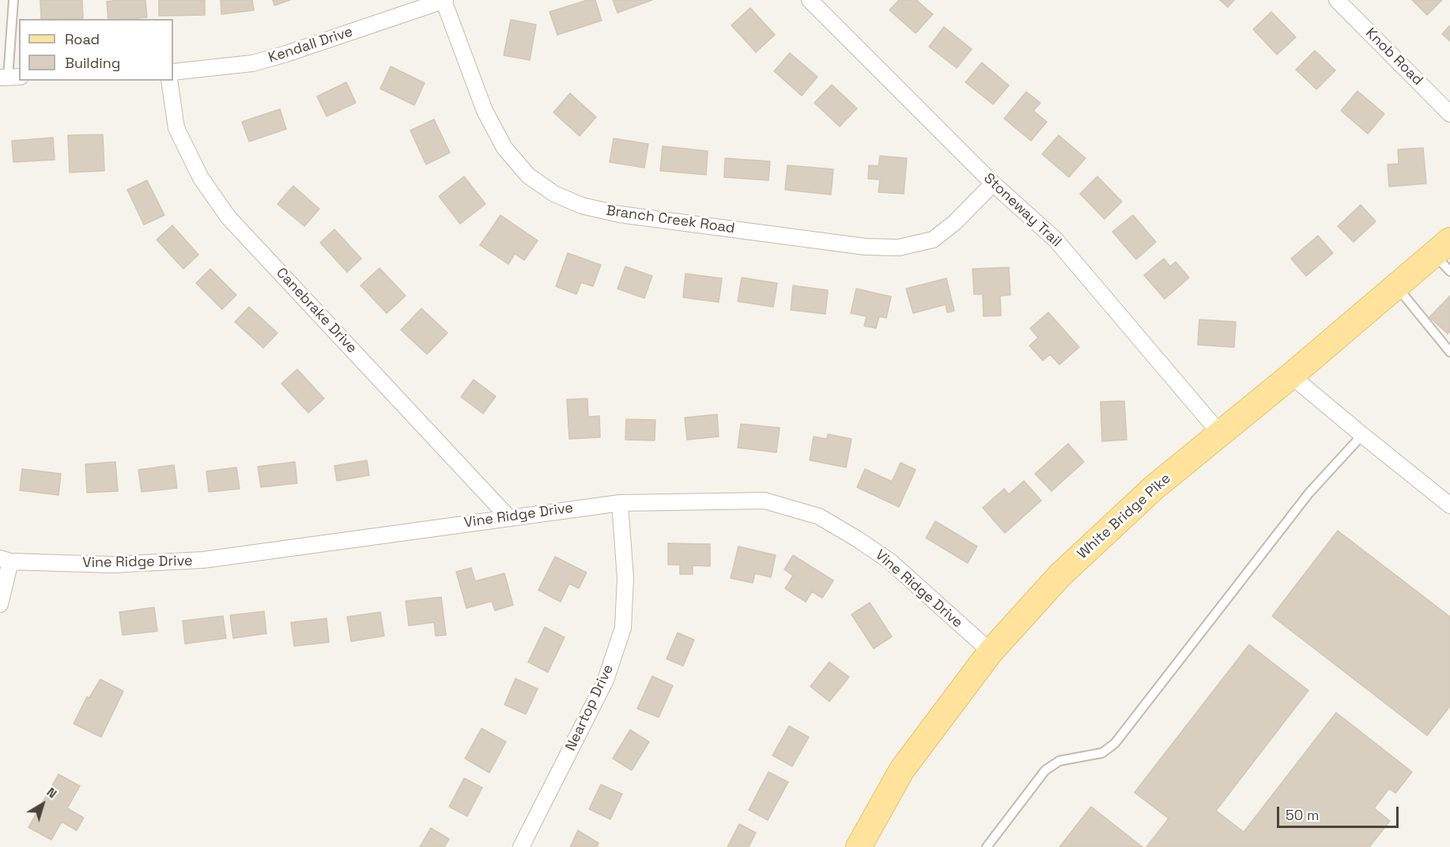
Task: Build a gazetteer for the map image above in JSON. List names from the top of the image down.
{
  "streets": {
    "main road": ["White Bridge Pike"],
    "street": [
      "Kendall Drive",
      "Knob Road",
      "Stoneway Trail",
      "Branch Creek Road",
      "Canebrake Drive",
      "Vine Ridge Drive",
      "Neartop Drive"
    ]
  },
  "crossings": [
    ["Kendall Drive", "Branch Creek Road"],
    ["Stoneway Trail", "Branch Creek Road"],
    ["Stoneway Trail", "White Bridge Pike"],
    ["Canebrake Drive", "Vine Ridge Drive"],
    ["Vine Ridge Drive", "White Bridge Pike"],
    ["Vine Ridge Drive", "Neartop Drive"]
  ],
  "legend": ["Road", "Building"],
  "scale_bar": "50 m",
  "north": "top right"
}
